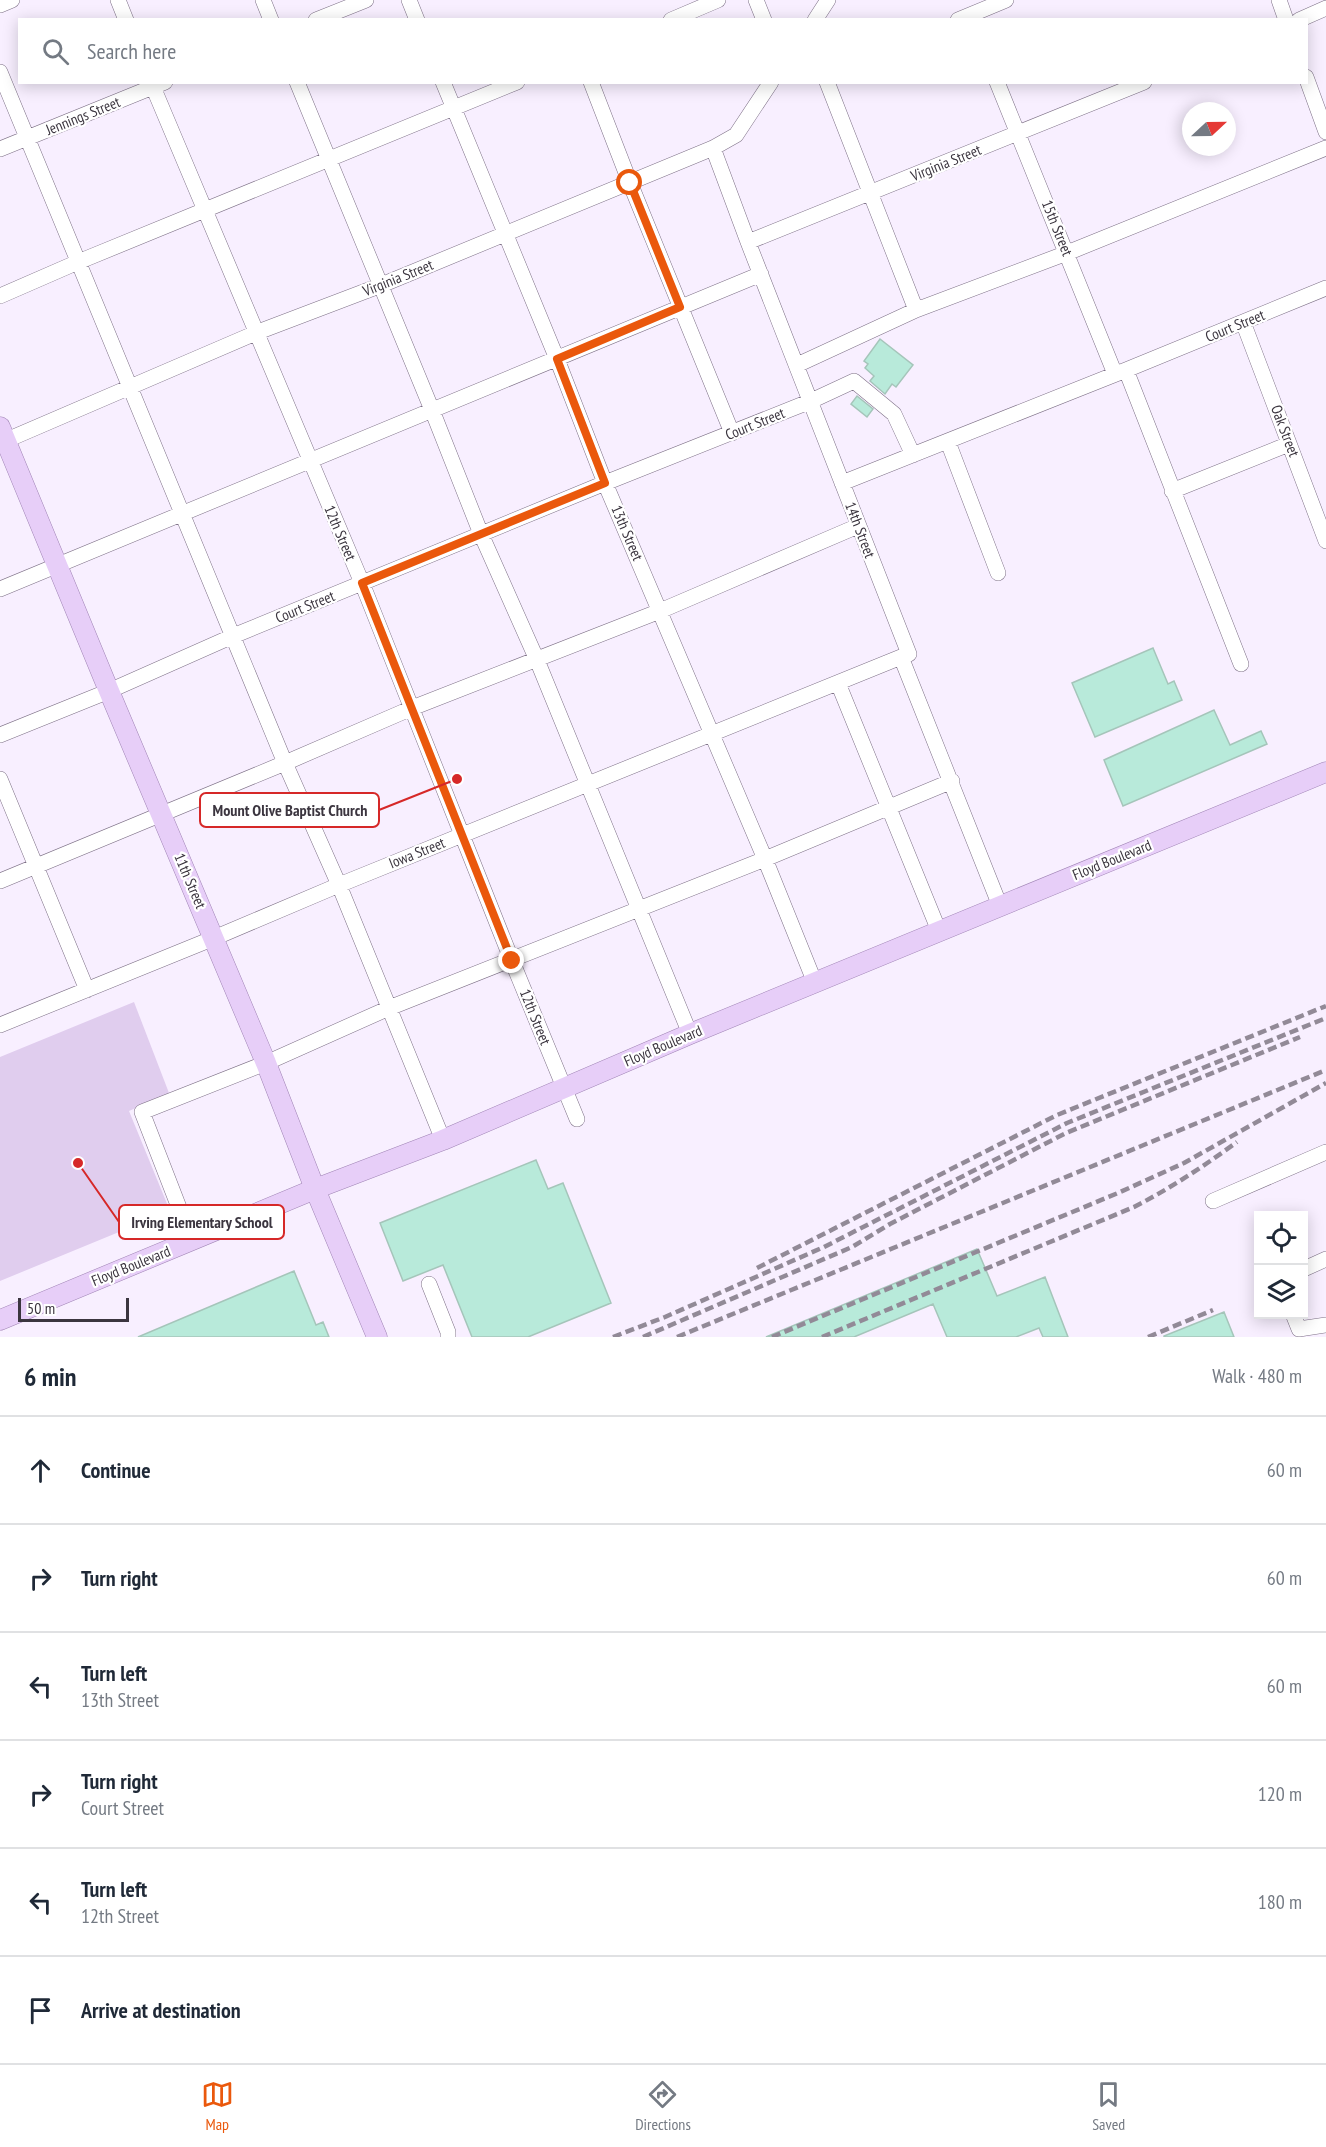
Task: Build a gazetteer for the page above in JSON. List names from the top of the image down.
{
  "streets": {
    "main road": ["Floyd Boulevard", "11th Street"],
    "street": [
      "Jennings Street",
      "Virginia Street",
      "15th Street",
      "Court Street",
      "Oak Street",
      "14th Street",
      "12th Street",
      "13th Street",
      "Iowa Street"
    ]
  },
  "crossings": [
    ["Jennings Street", "12th Street"],
    ["Virginia Street", "15th Street"],
    ["Virginia Street", "14th Street"],
    ["Virginia Street", "12th Street"],
    ["Virginia Street", "13th Street"],
    ["Virginia Street", "11th Street"],
    ["15th Street", "Court Street"],
    ["Court Street", "Oak Street"],
    ["Court Street", "14th Street"],
    ["Court Street", "12th Street"],
    ["Court Street", "13th Street"],
    ["Court Street", "11th Street"],
    ["14th Street", "Iowa Street"],
    ["14th Street", "Floyd Boulevard"],
    ["12th Street", "Iowa Street"],
    ["12th Street", "Floyd Boulevard"],
    ["13th Street", "Iowa Street"],
    ["13th Street", "Floyd Boulevard"],
    ["Iowa Street", "11th Street"],
    ["Floyd Boulevard", "11th Street"]
  ],
  "places": ["Mount Olive Baptist Church", "Irving Elementary School"],
  "scale_bar": "50 m",
  "north": "right",
  "page": {
    "search": "Search here",
    "scale": "50 m",
    "heading": ["6 min", "Walk · 480 m"],
    "list": [
      ["Continue", "60 m"],
      ["Turn right", "60 m"],
      ["Turn left", "13th Street", "60 m"],
      ["Turn right", "Court Street", "120 m"],
      ["Turn left", "12th Street", "180 m"],
      "Arrive at destination"
    ],
    "nav": ["Map", "Directions", "Saved"]
  }
}
